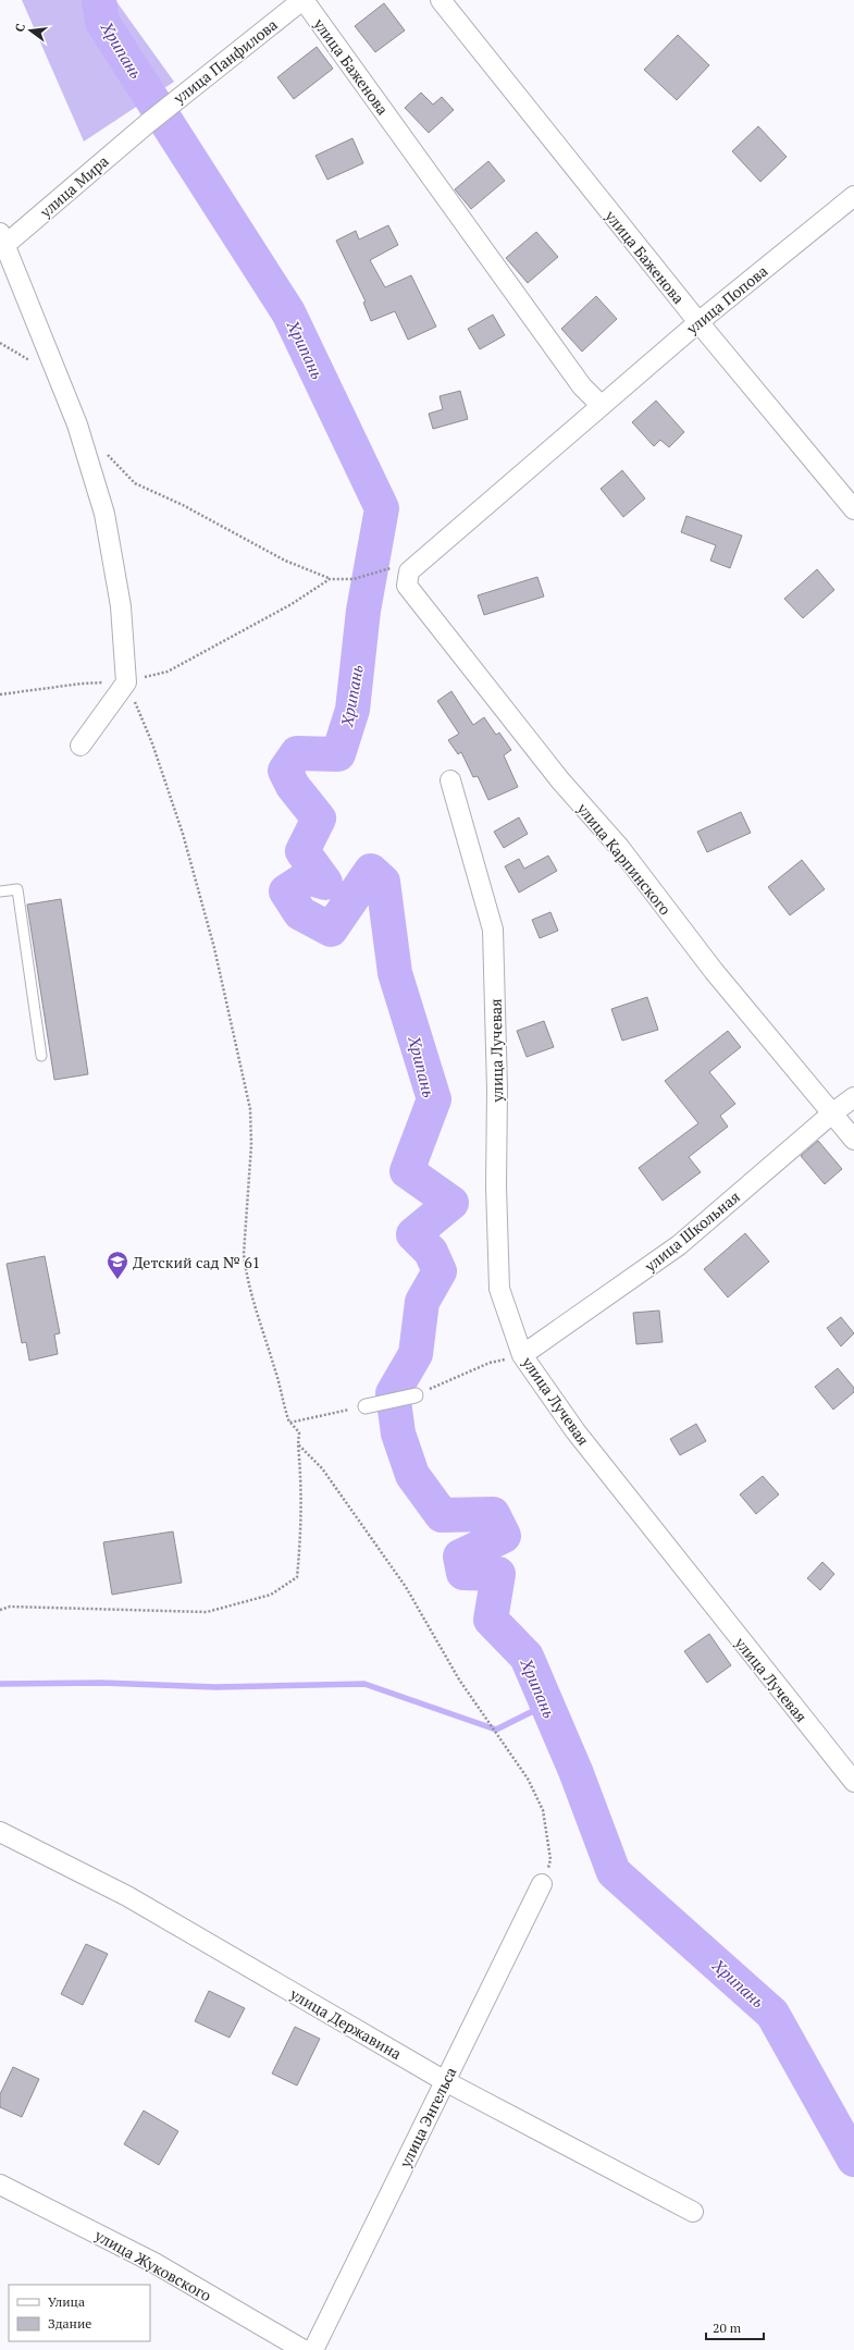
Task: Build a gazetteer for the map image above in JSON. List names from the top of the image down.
{
  "streets": {
    "street": [
      "улица Панфилова",
      "улица Баженова",
      "улица Мира",
      "улица Попова",
      "улица Карпинского",
      "улица Лучевая",
      "улица Школьная",
      "улица Державина",
      "улица Энгельса",
      "улица Жуковского"
    ]
  },
  "crossings": [
    ["улица Панфилова", "улица Баженова"],
    ["улица Панфилова", "улица Мира"],
    ["улица Баженова", "улица Попова"],
    ["улица Попова", "улица Карпинского"],
    ["улица Карпинского", "улица Школьная"],
    ["улица Лучевая", "улица Школьная"],
    ["улица Державина", "улица Энгельса"]
  ],
  "water": ["Хрипань"],
  "places": {
    "school or university": ["Детский сад № 61"]
  },
  "legend": ["Улица", "Здание"],
  "scale_bar": "20 m",
  "north": "left"
}
